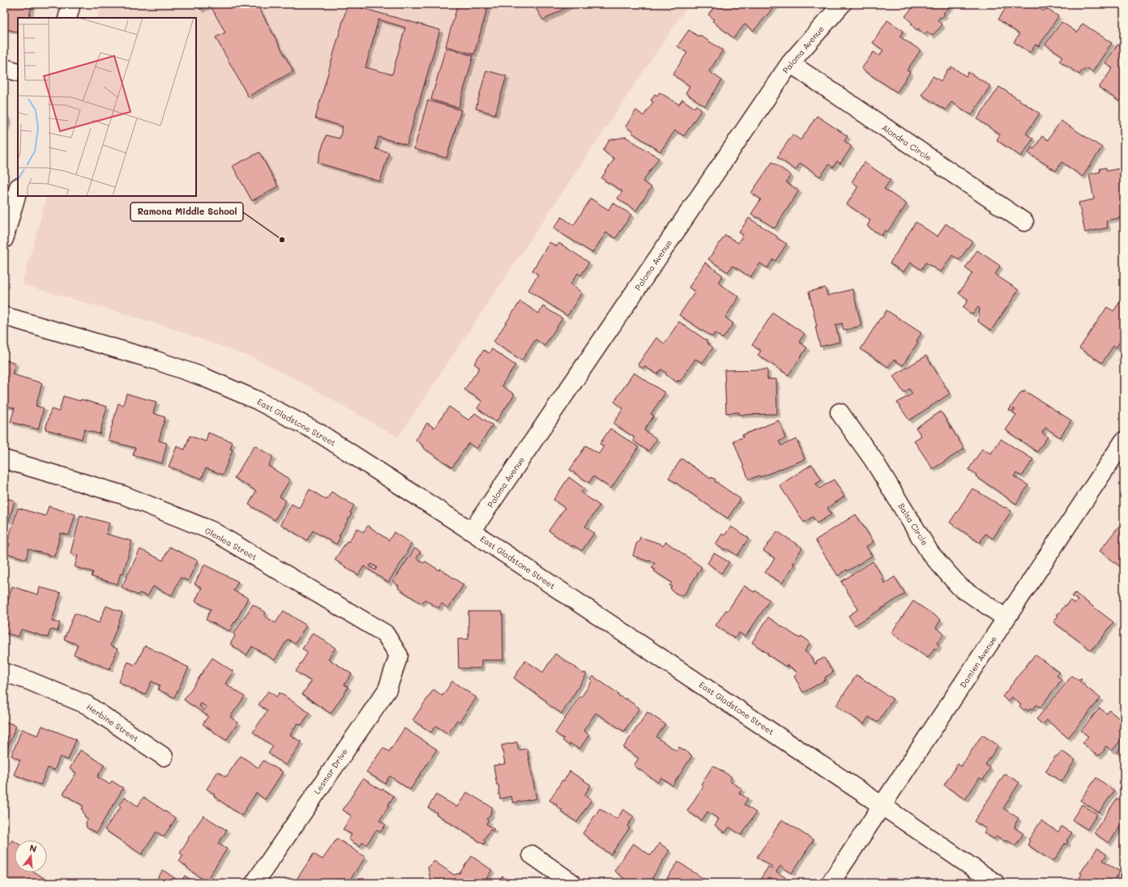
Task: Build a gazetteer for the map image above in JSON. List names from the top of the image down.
{
  "streets": {
    "street": [
      "Paloma Avenue",
      "Alondra Circle",
      "East Gladstone Street",
      "Balsa Circle",
      "Glenlea Street",
      "Damien Avenue",
      "Herbine Street",
      "Lesmar Drive"
    ]
  },
  "crossings": [
    ["Paloma Avenue", "Alondra Circle"],
    ["Paloma Avenue", "East Gladstone Street"],
    ["East Gladstone Street", "Damien Avenue"],
    ["Balsa Circle", "Damien Avenue"],
    ["Glenlea Street", "Lesmar Drive"]
  ],
  "places": ["Ramona Middle School"],
  "north": "top"
}
